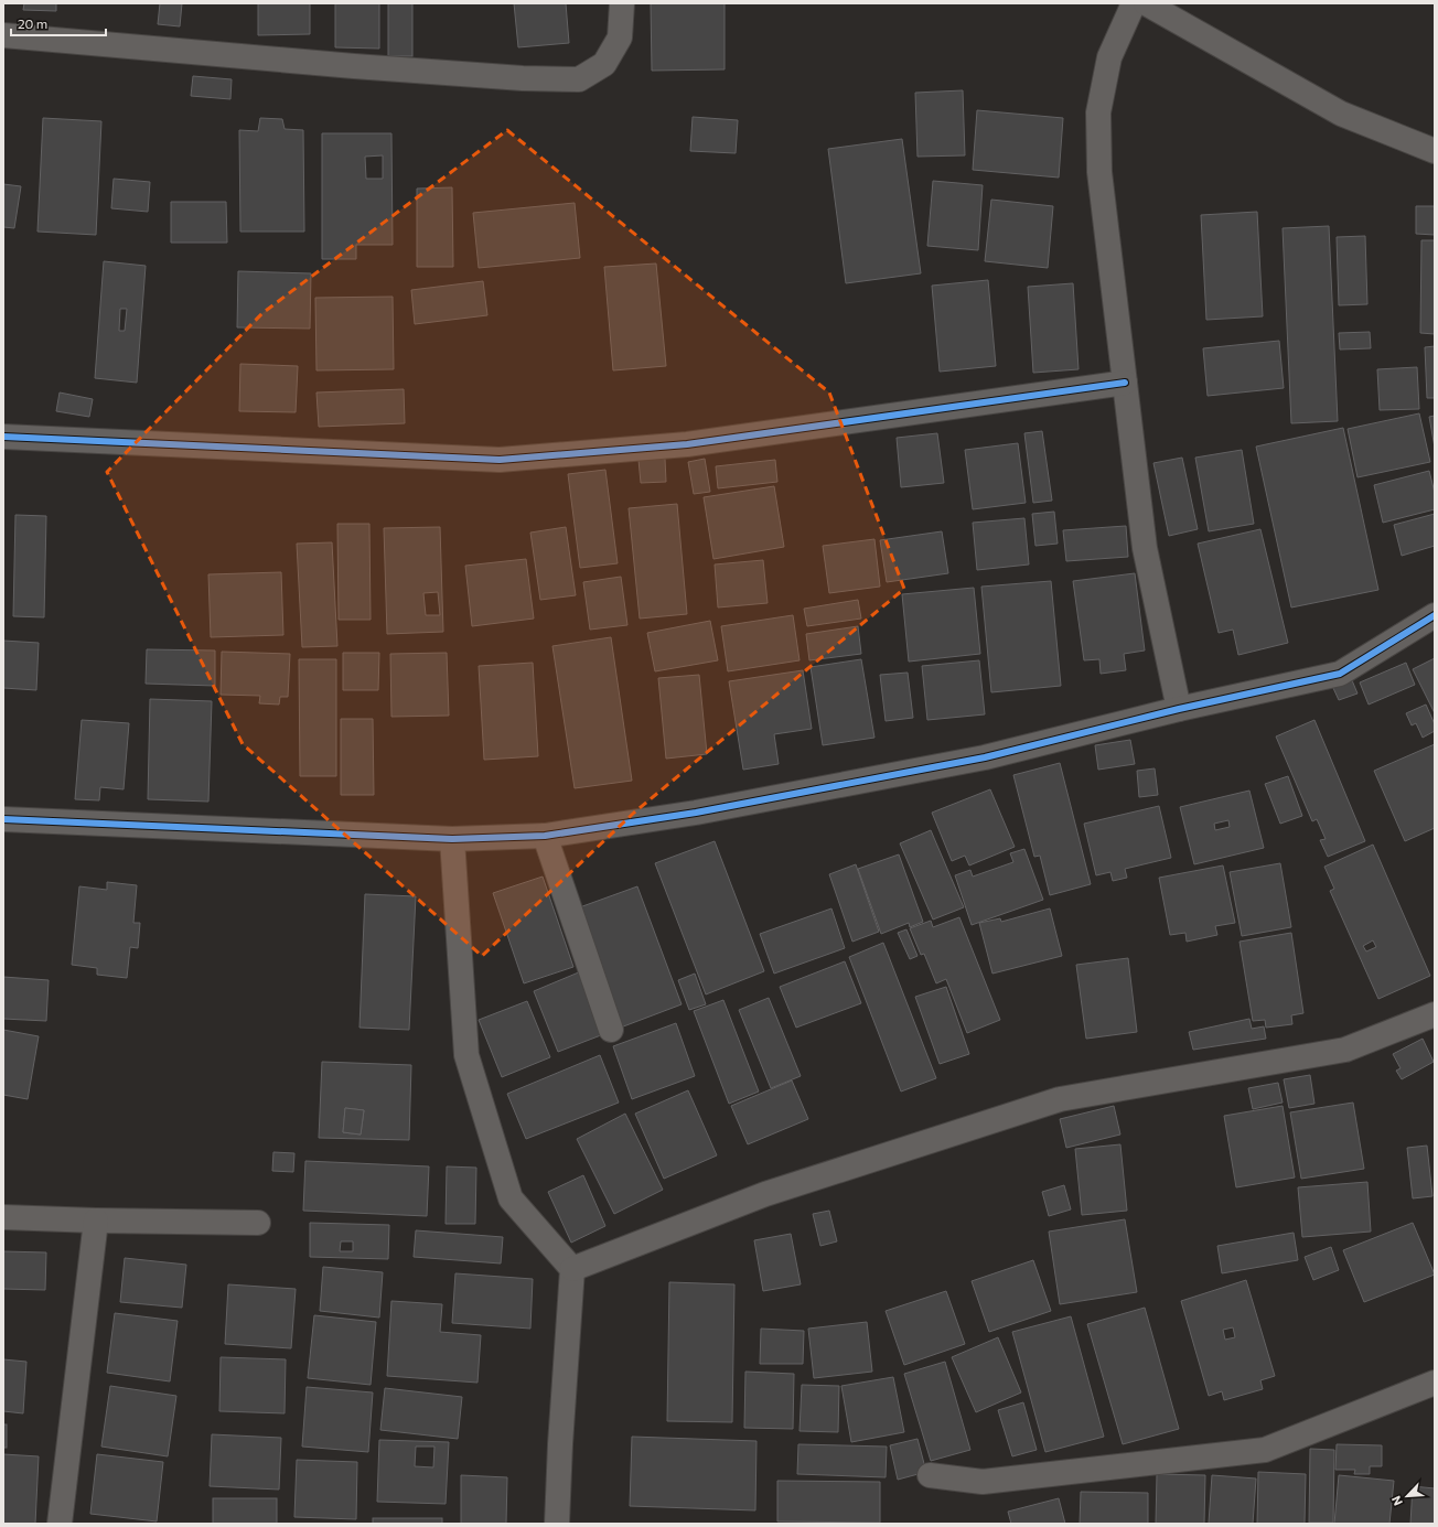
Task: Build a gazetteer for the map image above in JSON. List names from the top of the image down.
{
  "scale_bar": "20 m",
  "north": "bottom left"
}
